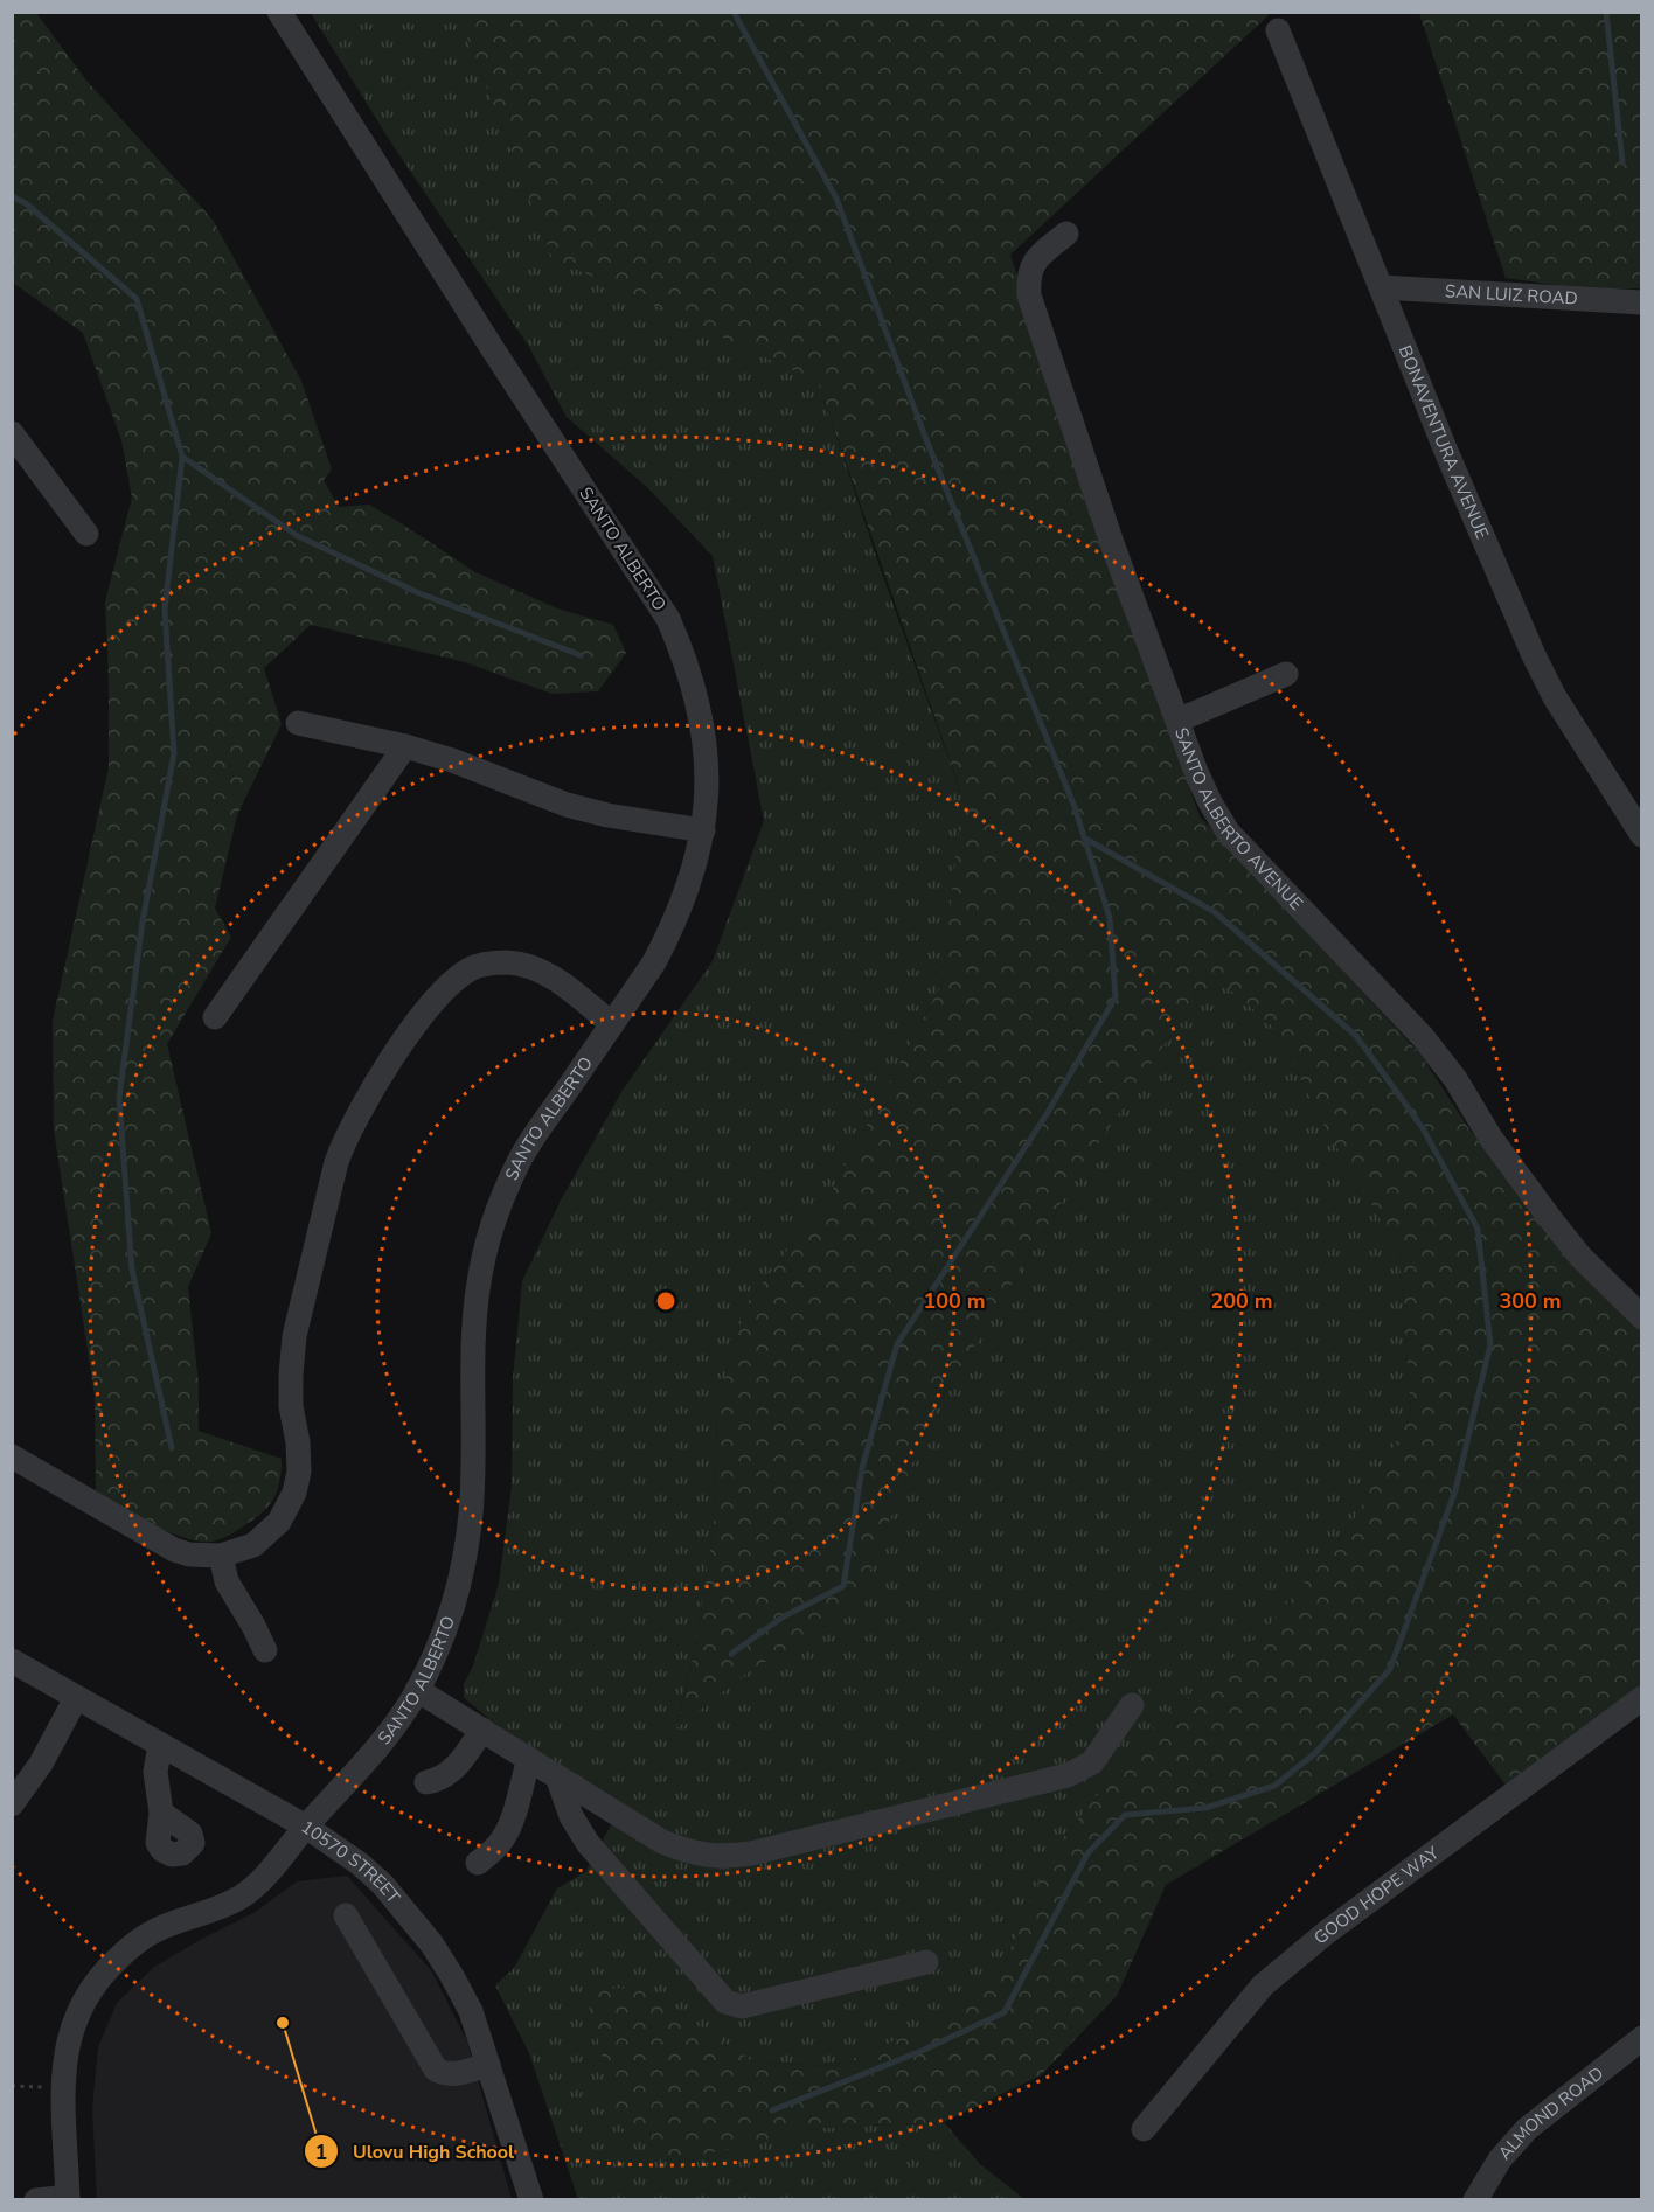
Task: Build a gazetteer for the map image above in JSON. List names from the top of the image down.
{
  "streets": {
    "street": [
      "SAN LUIZ ROAD",
      "BONAVENTURA AVENUE",
      "SANTO ALBERTO",
      "SANTO ALBERTO AVENUE",
      "10570 STREET",
      "GOOD HOPE WAY",
      "ALMOND ROAD"
    ]
  },
  "crossings": [
    ["SAN LUIZ ROAD", "BONAVENTURA AVENUE"],
    ["SANTO ALBERTO", "10570 STREET"]
  ],
  "places": ["Ulovu High School"],
  "rings": ["100 m", "200 m", "300 m"]
}
